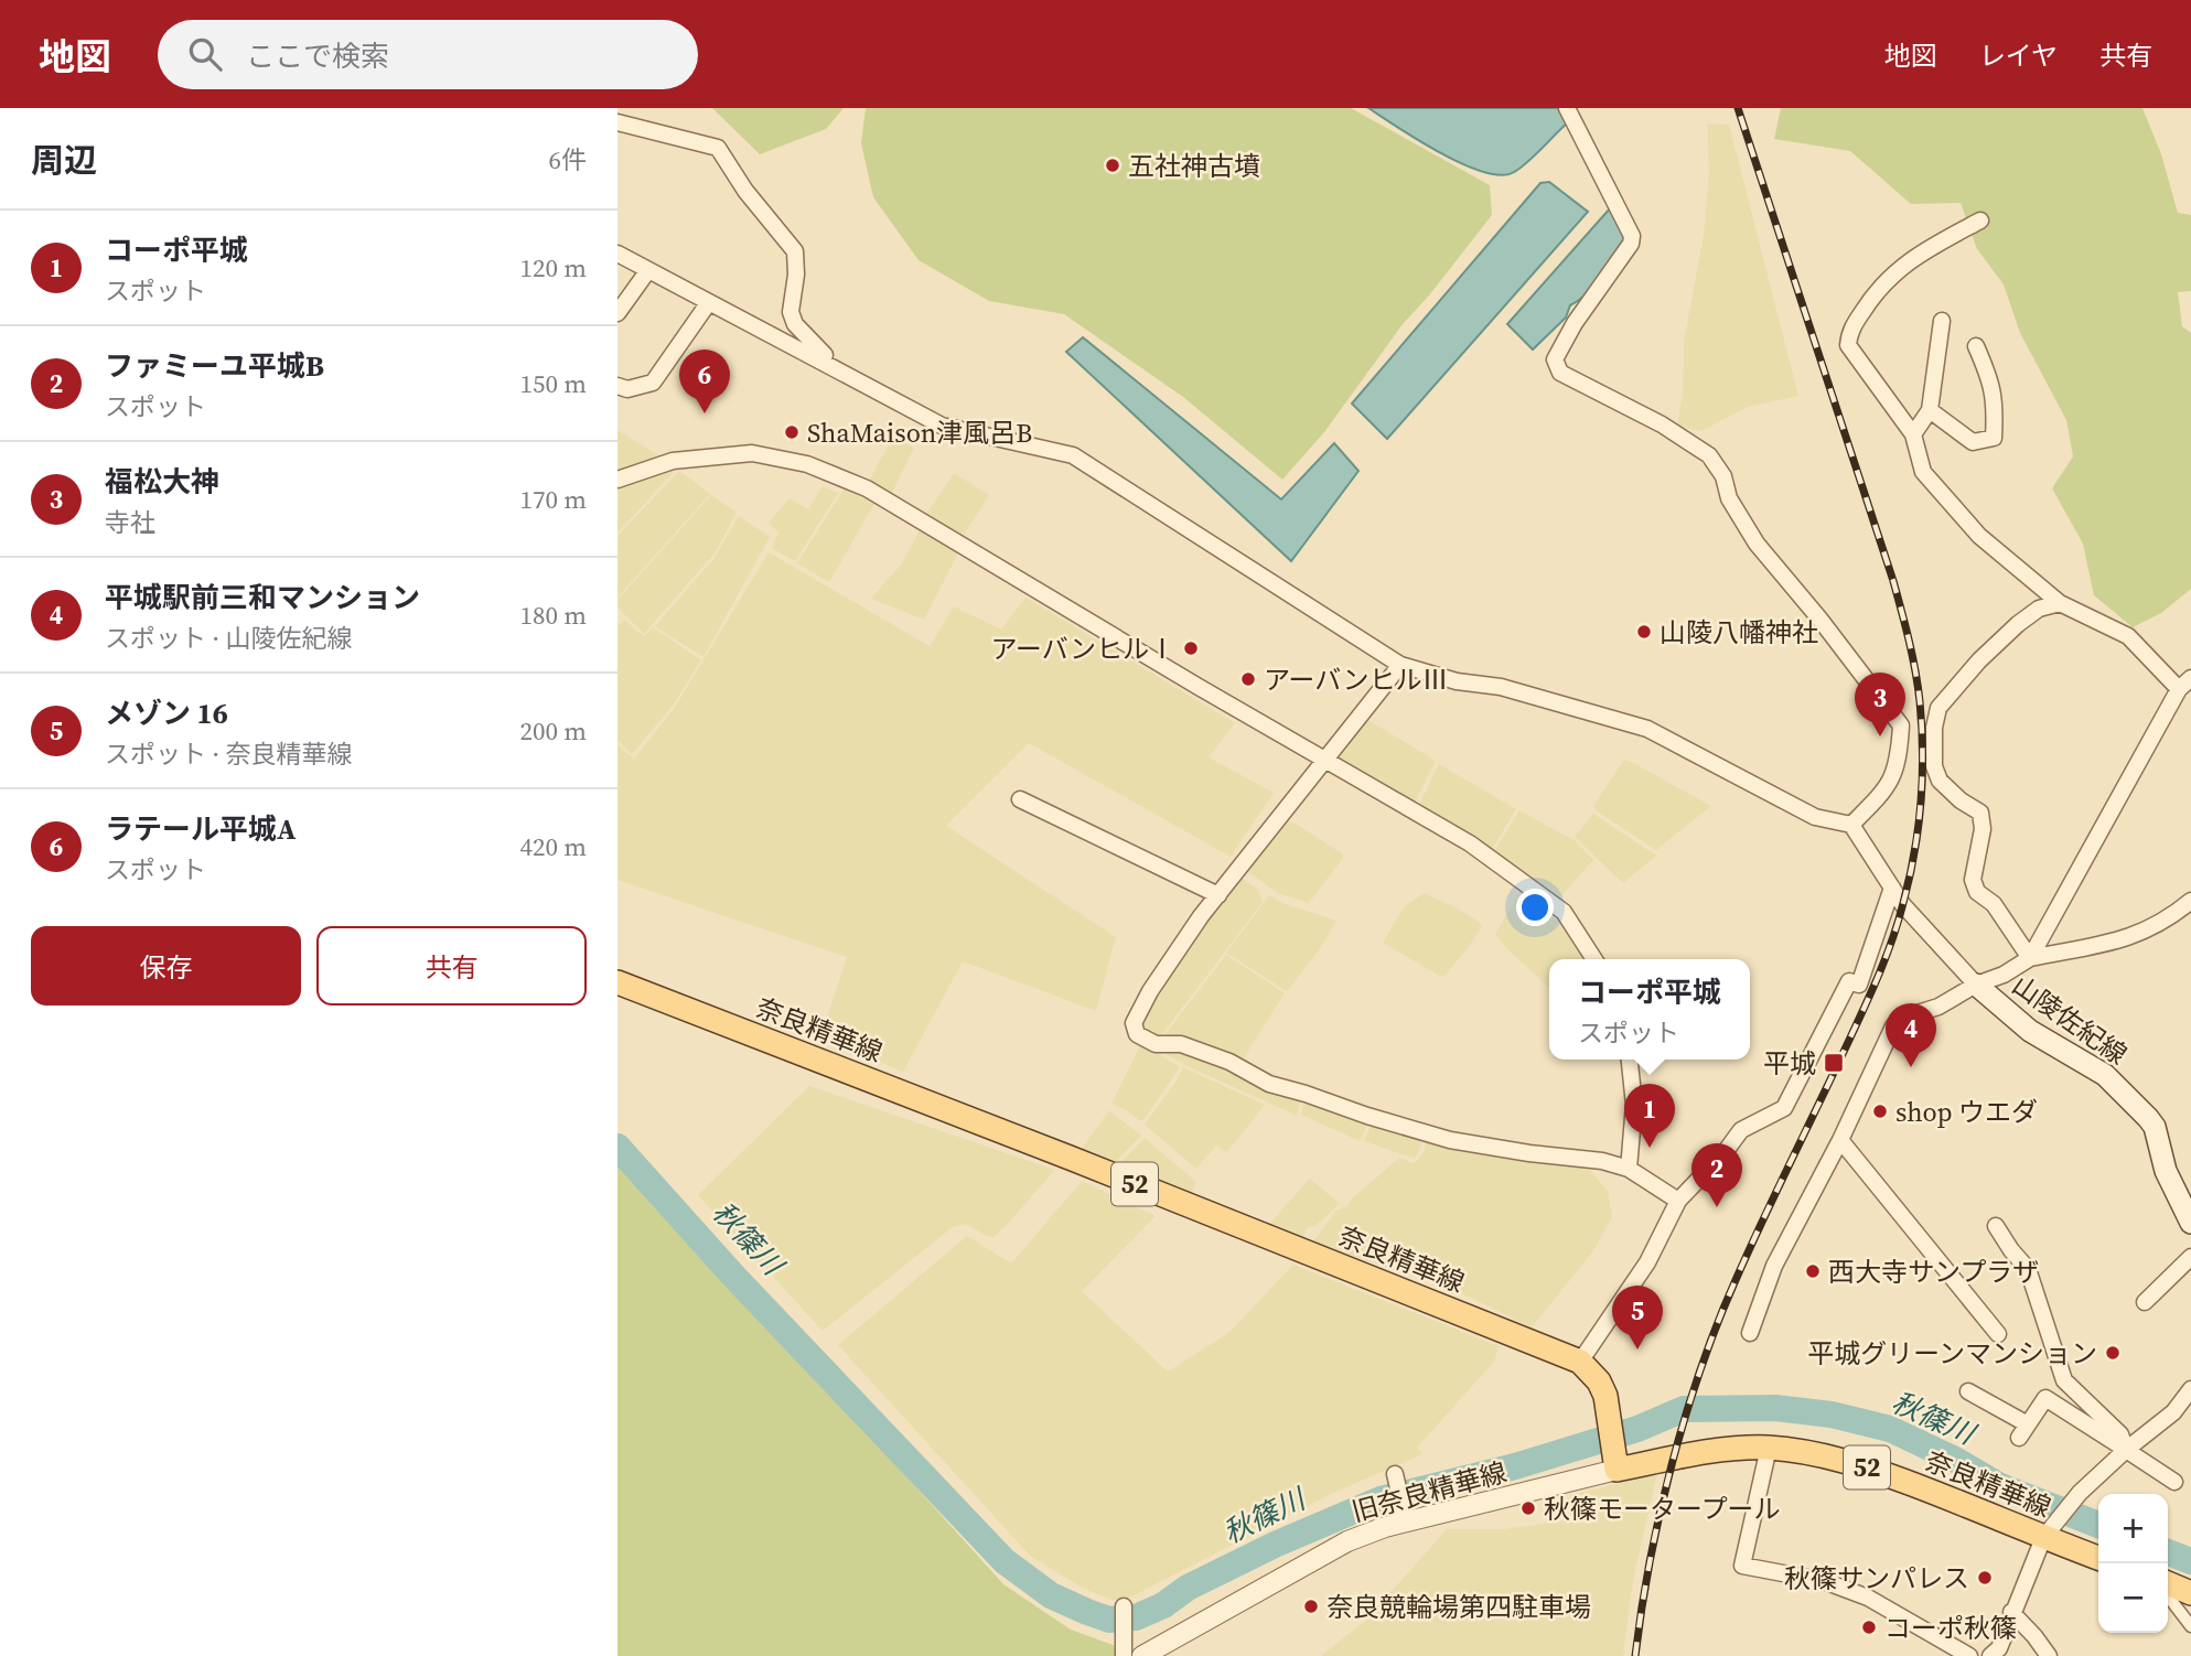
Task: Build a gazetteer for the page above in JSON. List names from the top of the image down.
{
  "streets": {
    "main road": ["山陵佐紀線", "奈良精華線", "52"],
    "street": ["旧奈良精華線"]
  },
  "crossings": [
    ["奈良精華線", "旧奈良精華線"]
  ],
  "water": ["秋篠川"],
  "places": {
    "other": [
      "五社神古墳",
      "ShaMaison津風呂B",
      "山陵八幡神社",
      "アーバンヒルⅠ",
      "アーバンヒルⅢ",
      "shop ウエダ",
      "西大寺サンプラザ",
      "平城グリーンマンション",
      "秋篠モータープール",
      "秋篠サンパレス",
      "奈良競輪場第四駐車場",
      "コーポ秋篠"
    ],
    "transit": ["平城"]
  },
  "page": {
    "header": "地図",
    "search": "ここで検索",
    "nav": ["地図", "レイヤ", "共有"],
    "heading": ["周辺", "6件"],
    "list": [
      {
        "mark": "1",
        "name": "コーポ平城",
        "note": "スポット",
        "value": "120 m"
      },
      {
        "mark": "2",
        "name": "ファミーユ平城B",
        "note": "スポット",
        "value": "150 m"
      },
      {
        "mark": "3",
        "name": "福松大神",
        "note": "寺社",
        "value": "170 m"
      },
      {
        "mark": "4",
        "name": "平城駅前三和マンション",
        "note": "スポット · 山陵佐紀線",
        "value": "180 m"
      },
      {
        "mark": "5",
        "name": "メゾン 16",
        "note": "スポット · 奈良精華線",
        "value": "200 m"
      },
      {
        "mark": "6",
        "name": "ラテール平城A",
        "note": "スポット",
        "value": "420 m"
      }
    ],
    "pins": [
      "6",
      "3",
      "4",
      "1",
      "2",
      "5"
    ],
    "buttons": ["保存", "共有"],
    "popup": ["コーポ平城", "スポット"],
    "map_buttons": ["+", "−"]
  }
}
